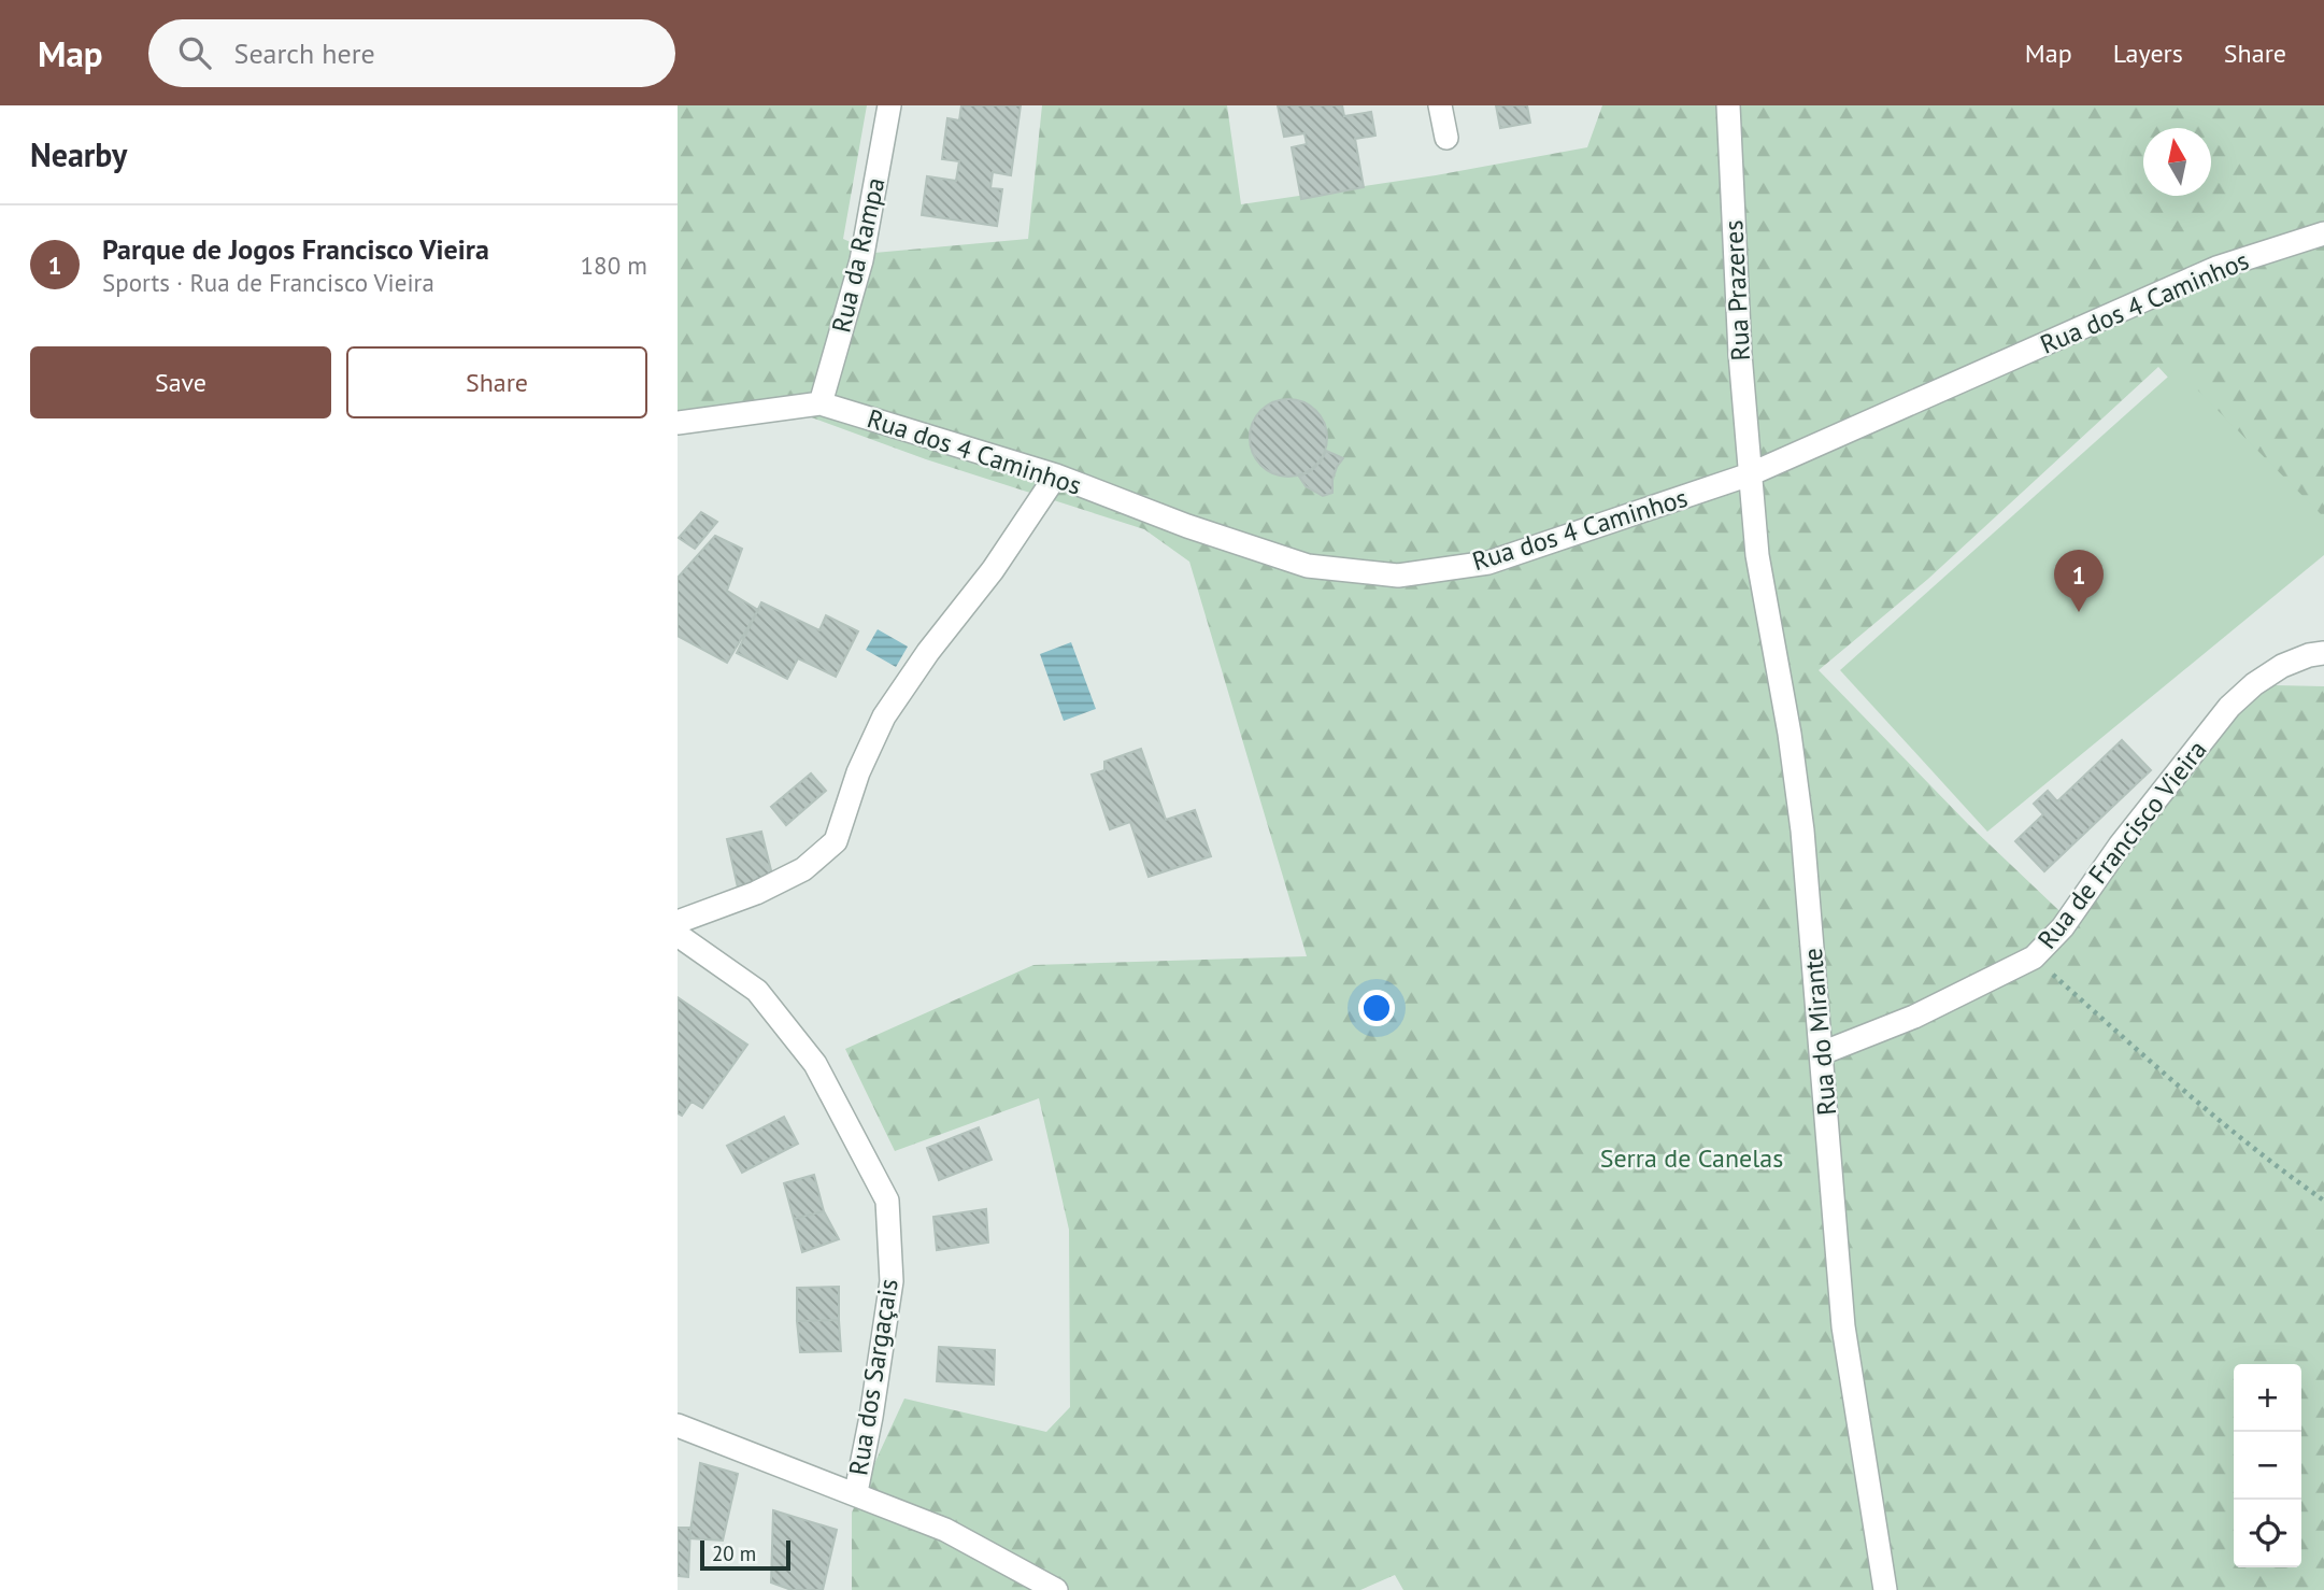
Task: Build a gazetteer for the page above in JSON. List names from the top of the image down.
{
  "streets": {
    "street": [
      "Rua da Rampa",
      "Rua Prazeres",
      "Rua dos 4 Caminhos",
      "Rua de Francisco Vieira",
      "Rua do Mirante",
      "Rua dos Sargaçais"
    ]
  },
  "crossings": [
    ["Rua da Rampa", "Rua dos 4 Caminhos"],
    ["Rua Prazeres", "Rua dos 4 Caminhos"],
    ["Rua Prazeres", "Rua do Mirante"],
    ["Rua dos 4 Caminhos", "Rua do Mirante"],
    ["Rua de Francisco Vieira", "Rua do Mirante"]
  ],
  "parks": ["Serra de Canelas"],
  "scale_bar": "20 m",
  "north": "top",
  "page": {
    "header": "Map",
    "search": "Search here",
    "nav": ["Map", "Layers", "Share"],
    "heading": "Nearby",
    "list": [
      {
        "mark": "1",
        "name": "Parque de Jogos Francisco Vieira",
        "note": "Sports · Rua de Francisco Vieira",
        "value": "180 m"
      }
    ],
    "buttons": ["Save", "Share"],
    "pins": "1",
    "map_buttons": ["+", "−"],
    "scale": "20 m"
  }
}
